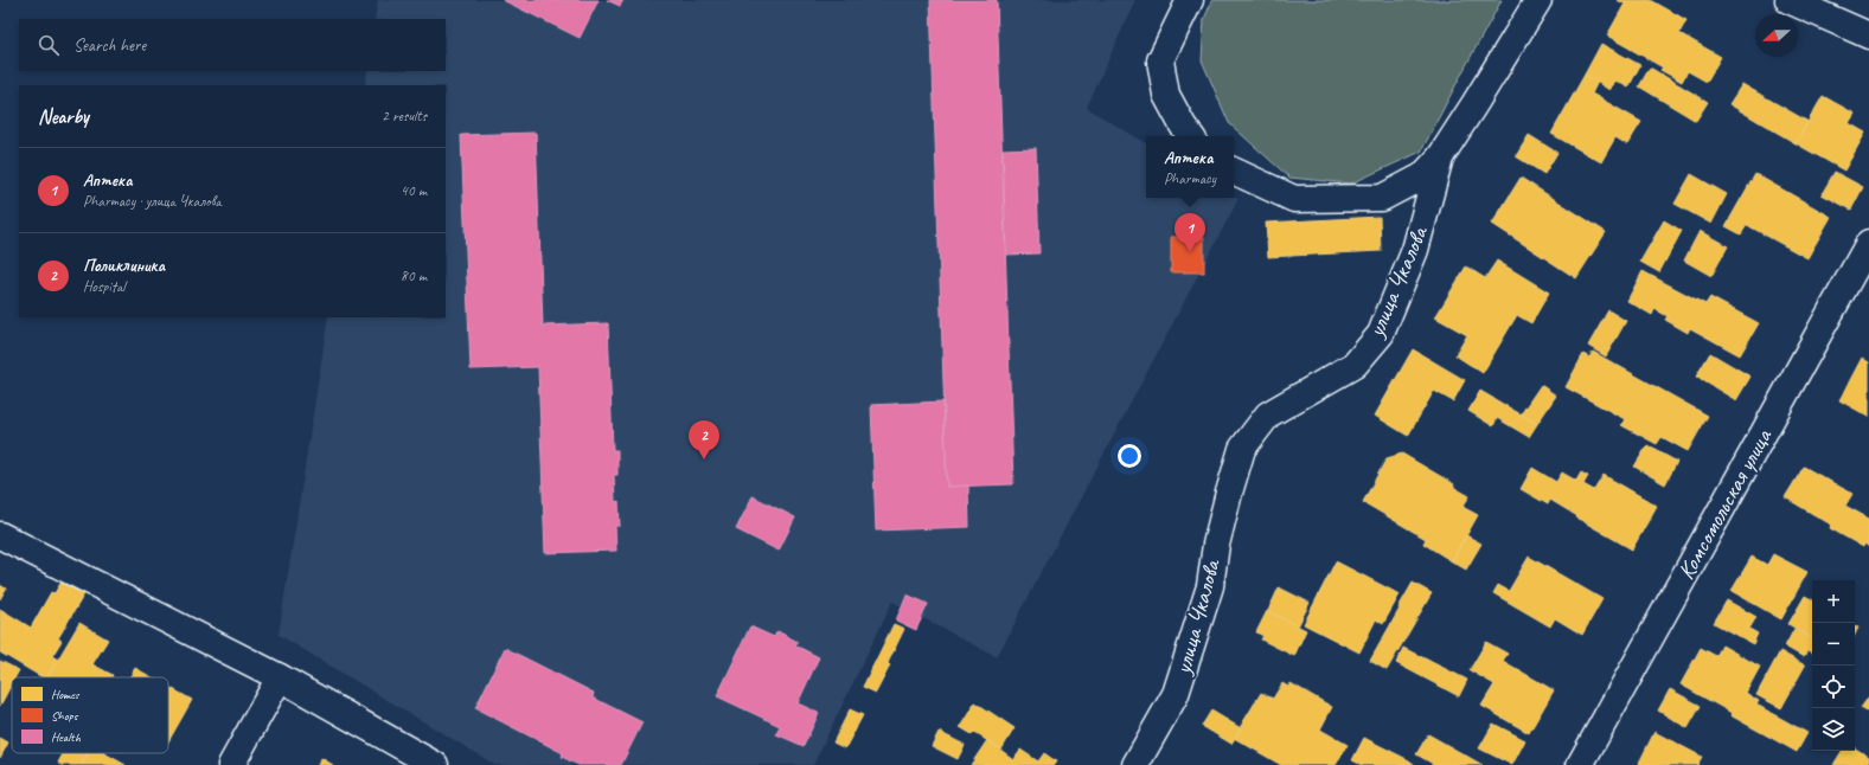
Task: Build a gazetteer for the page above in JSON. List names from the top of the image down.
{
  "streets": {
    "street": ["улица Чкалова", "Комсомольская улица"]
  },
  "legend": ["Homes", "Shops", "Health"],
  "north": "left",
  "page": {
    "search": "Search here",
    "heading": ["Nearby", "2 results"],
    "popup": ["Аптека", "Pharmacy"],
    "list": [
      {
        "mark": "1",
        "name": "Аптека",
        "note": "Pharmacy · улица Чкалова",
        "value": "40 m"
      },
      {
        "mark": "2",
        "name": "Поликлиника",
        "note": "Hospital",
        "value": "80 m"
      }
    ],
    "pins": ["1", "2"],
    "map_buttons": ["+", "−"]
  }
}
